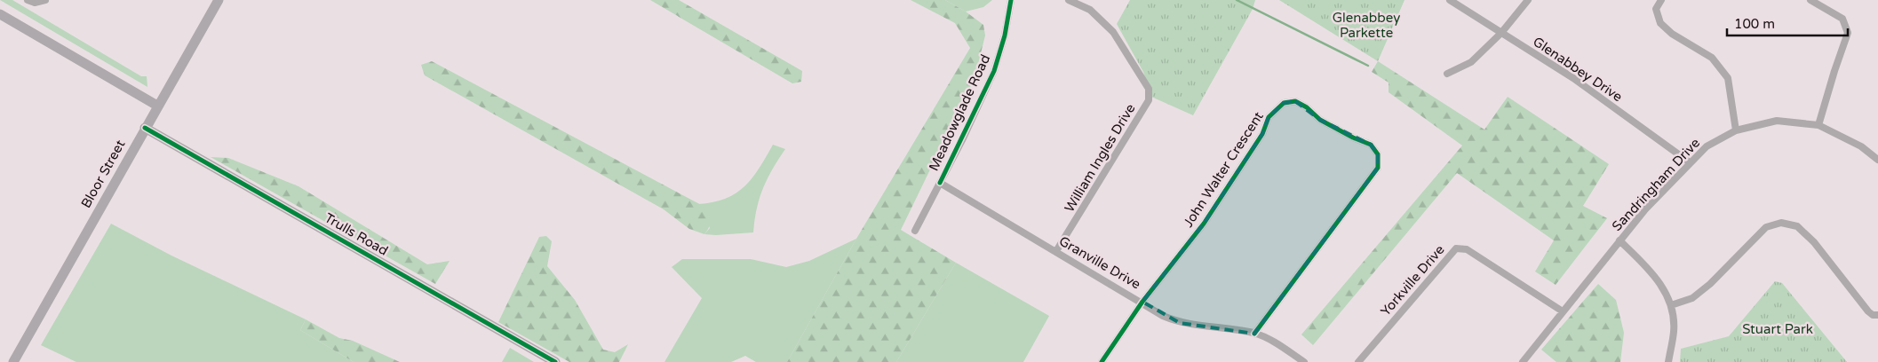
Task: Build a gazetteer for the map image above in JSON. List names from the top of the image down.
{
  "streets": {
    "street": [
      "Glenabbey Drive",
      "Meadowglade Road",
      "William Ingles Drive",
      "John Walter Crescent",
      "Bloor Street",
      "Sandringham Drive",
      "Trulls Road",
      "Granville Drive",
      "Yorkville Drive"
    ]
  },
  "crossings": [
    ["Glenabbey Drive", "Sandringham Drive"],
    ["Meadowglade Road", "Granville Drive"],
    ["William Ingles Drive", "Granville Drive"],
    ["John Walter Crescent", "Granville Drive"],
    ["Bloor Street", "Trulls Road"],
    ["Sandringham Drive", "Yorkville Drive"]
  ],
  "parks": ["Glenabbey Parkette", "Stuart Park"],
  "scale_bar": "100 m"
}
